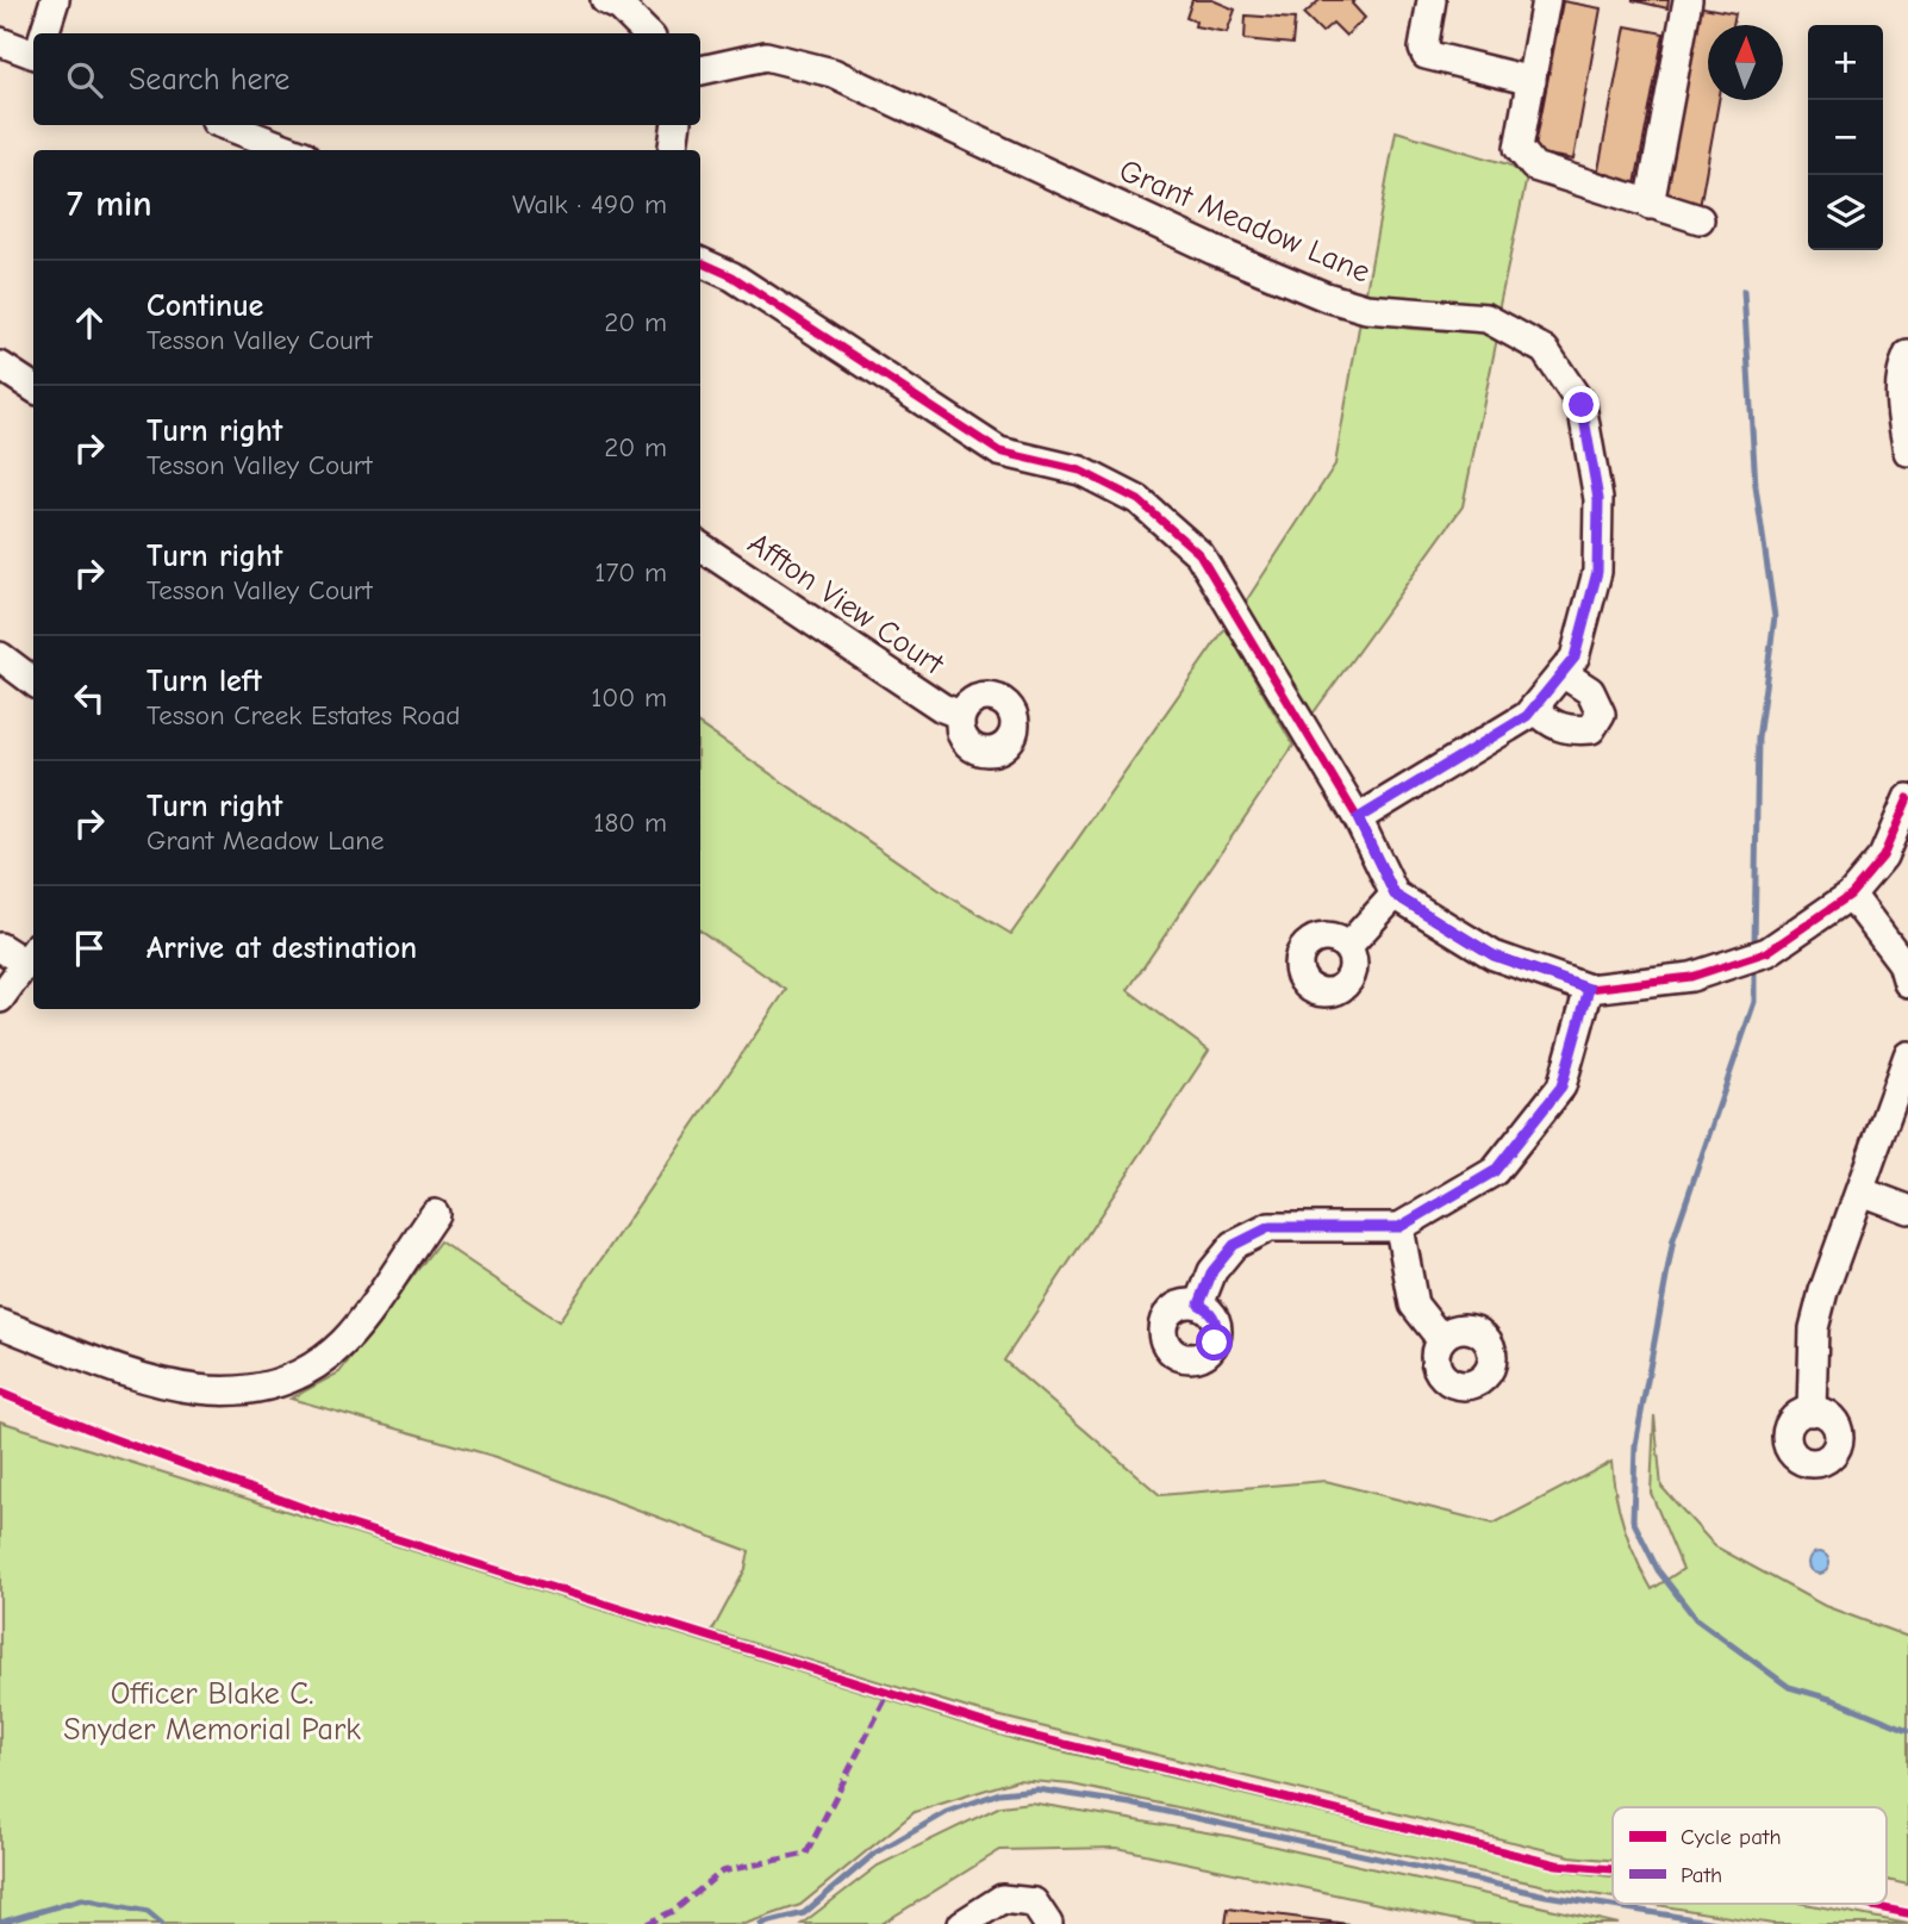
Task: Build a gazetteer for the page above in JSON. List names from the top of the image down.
{
  "streets": {
    "street": ["Grant Meadow Lane", "Affton View Court"]
  },
  "parks": ["Officer Blake C. Snyder Memorial Park"],
  "legend": ["Cycle path", "Path"],
  "north": "top",
  "page": {
    "map_buttons": ["+", "−"],
    "search": "Search here",
    "heading": ["7 min", "Walk · 490 m"],
    "list": [
      ["Continue", "Tesson Valley Court", "20 m"],
      ["Turn right", "Tesson Valley Court", "20 m"],
      ["Turn right", "Tesson Valley Court", "170 m"],
      ["Turn left", "Tesson Creek Estates Road", "100 m"],
      ["Turn right", "Grant Meadow Lane", "180 m"],
      "Arrive at destination"
    ]
  }
}
